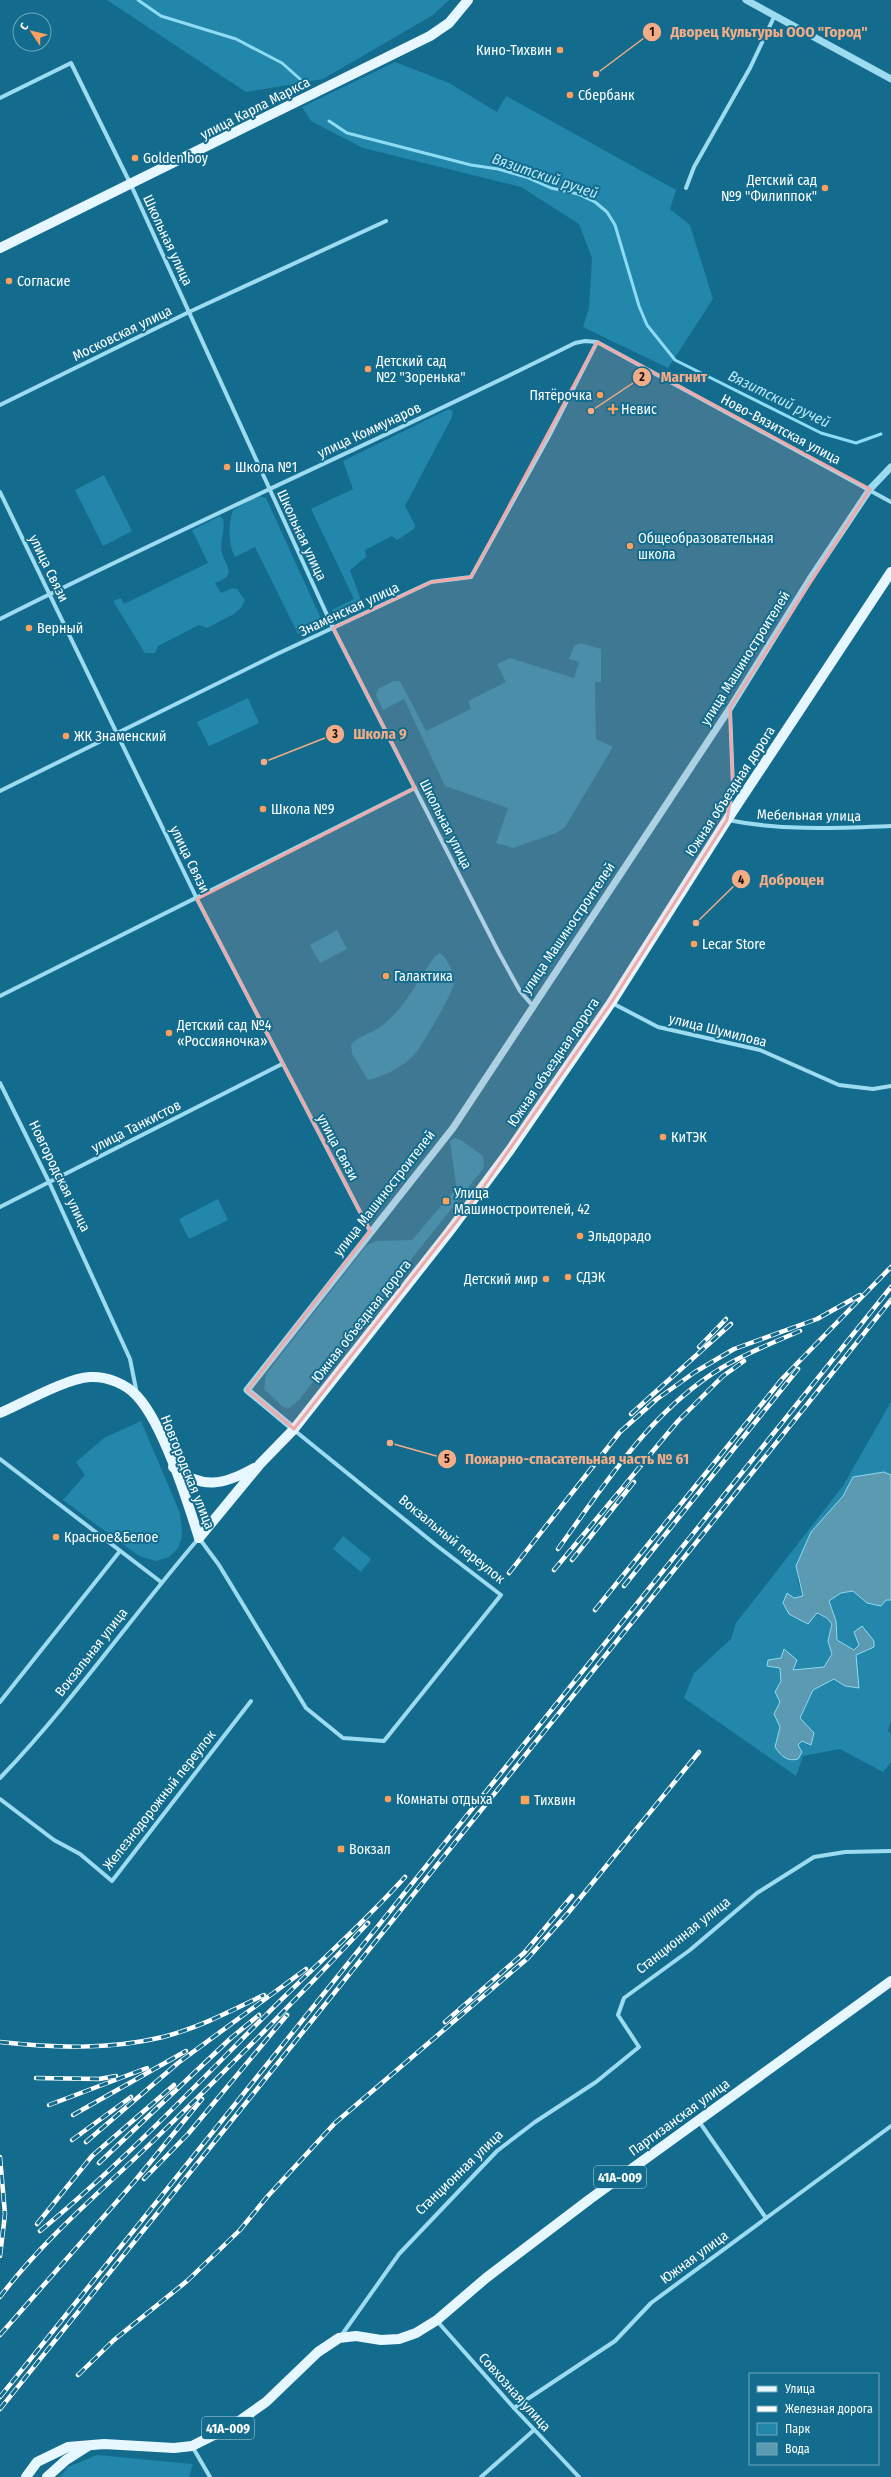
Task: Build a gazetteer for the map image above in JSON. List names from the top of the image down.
{
  "streets": {
    "main road": [
      "улица Карла Маркса",
      "Южная объездная дорога",
      "Новгородская улица",
      "Станционная улица",
      "Партизанская улица",
      "41А-009"
    ],
    "street": [
      "Школьная улица",
      "Московская улица",
      "Ново-Вязитская улица",
      "улица Коммунаров",
      "улица Связи",
      "Знаменская улица",
      "улица Машиностроителей",
      "Мебельная улица",
      "улица Шумилова",
      "улица Танкистов",
      "Вокзальный переулок",
      "Вокзальная улица",
      "Железнодорожный переулок",
      "Южная улица",
      "Совхозная улица"
    ]
  },
  "crossings": [
    ["улица Карла Маркса", "Школьная улица"],
    ["Школьная улица", "Московская улица"],
    ["Школьная улица", "улица Коммунаров"],
    ["Школьная улица", "Знаменская улица"],
    ["Школьная улица", "улица Машиностроителей"],
    ["Ново-Вязитская улица", "улица Коммунаров"],
    ["Ново-Вязитская улица", "Знаменская улица"],
    ["Ново-Вязитская улица", "улица Машиностроителей"],
    ["улица Коммунаров", "улица Связи"],
    ["улица Коммунаров", "Знаменская улица"],
    ["улица Связи", "Знаменская улица"],
    ["улица Связи", "улица Машиностроителей"],
    ["улица Связи", "улица Танкистов"],
    ["улица Машиностроителей", "Вокзальный переулок"],
    ["Южная объездная дорога", "Мебельная улица"],
    ["Южная объездная дорога", "улица Шумилова"],
    ["Южная объездная дорога", "Новгородская улица"],
    ["Южная объездная дорога", "Вокзальный переулок"],
    ["Южная объездная дорога", "Вокзальная улица"],
    ["улица Танкистов", "Новгородская улица"],
    ["Новгородская улица", "Вокзальный переулок"],
    ["Новгородская улица", "Вокзальная улица"],
    ["Станционная улица", "Партизанская улица"],
    ["Партизанская улица", "Совхозная улица"],
    ["Южная улица", "Совхозная улица"]
  ],
  "water": ["Вязитский ручей"],
  "places": {
    "other": [
      "Кино-Тихвин",
      "Дворец Культуры ООО \"Город\"",
      "Сбербанк",
      "Golden boy",
      "Детский сад №9 \"Филиппок\"",
      "Согласие",
      "Детский сад №2 \"Зоренька\"",
      "Пятёрочка",
      "Магнит",
      "Школа №1",
      "Общеобразовательная школа",
      "Верный",
      "ЖК Знаменский",
      "Школа 9",
      "Школа №9",
      "Доброцен",
      "Lecar Store",
      "Галактика",
      "Детский сад №4 «Россияночка»",
      "КиТЭК",
      "Эльдорадо",
      "СДЭК",
      "Детский мир",
      "Пожарно-спасательная часть № 61",
      "Красное&Белое",
      "Комнаты отдыха"
    ],
    "health": ["Невис"],
    "transit": ["Улица Машиностроителей, 42", "Тихвин", "Вокзал"]
  },
  "legend": [
    "Улица",
    "Железная дорога",
    "Парк",
    "Вода"
  ],
  "north": "top left"
}
